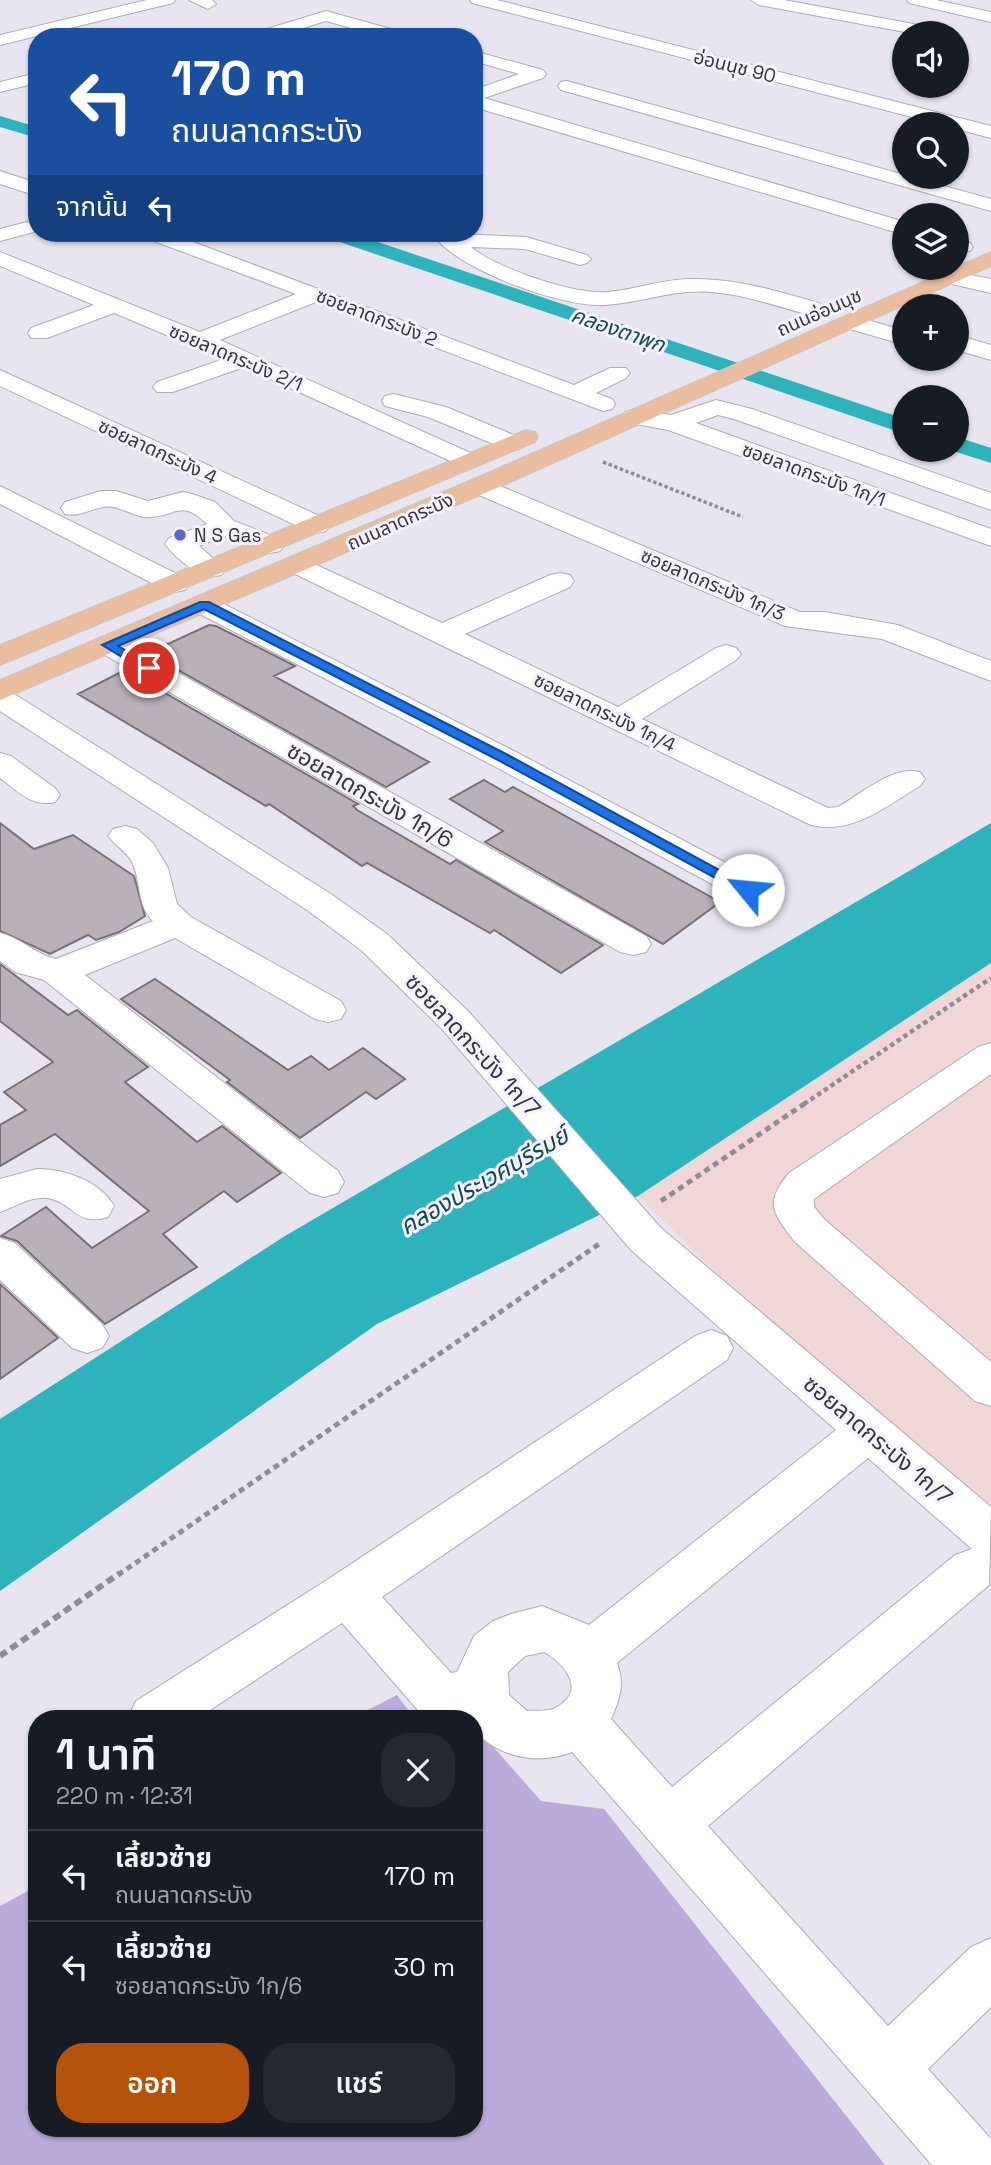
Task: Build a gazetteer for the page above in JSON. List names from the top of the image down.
{
  "streets": {
    "main road": ["ถนนอ่อนนุช", "ถนนลาดกระบัง"],
    "street": [
      "อ่อนนุช 90",
      "ซอยลาดกระบัง 2",
      "ซอยลาดกระบัง 2/1",
      "ซอยลาดกระบัง 4",
      "ซอยลาดกระบัง 1ก/1",
      "ซอยลาดกระบัง 1ก/3",
      "ซอยลาดกระบัง 1ก/4",
      "ซอยลาดกระบัง 1ก/6",
      "ซอยลาดกระบัง 1ก/7"
    ]
  },
  "crossings": [
    ["ถนนอ่อนนุช", "ถนนลาดกระบัง"],
    ["ซอยลาดกระบัง 2", "ถนนลาดกระบัง"],
    ["ซอยลาดกระบัง 2/1", "ถนนลาดกระบัง"],
    ["ซอยลาดกระบัง 2/1", "ซอยลาดกระบัง 1ก/3"],
    ["ซอยลาดกระบัง 4", "ถนนลาดกระบัง"],
    ["ซอยลาดกระบัง 1ก/1", "ถนนลาดกระบัง"],
    ["ถนนลาดกระบัง", "ซอยลาดกระบัง 1ก/3"],
    ["ถนนลาดกระบัง", "ซอยลาดกระบัง 1ก/4"],
    ["ถนนลาดกระบัง", "ซอยลาดกระบัง 1ก/6"]
  ],
  "water": ["คลองตาพุก", "คลองประเวศบุรีรมย์"],
  "places": ["N S Gas"],
  "page": {
    "map_buttons": ["+", "−"],
    "turn": ["170 m", "ถนนลาดกระบัง"],
    "then": "จากนั้น",
    "heading": ["1 นาที", "220 m · 12:31"],
    "list": [
      {
        "name": "เลี้ยวซ้าย",
        "note": "ถนนลาดกระบัง",
        "value": "170 m"
      },
      {
        "name": "เลี้ยวซ้าย",
        "note": "ซอยลาดกระบัง 1ก/6",
        "value": "30 m"
      }
    ],
    "buttons": ["ออก", "แชร์"]
  }
}
